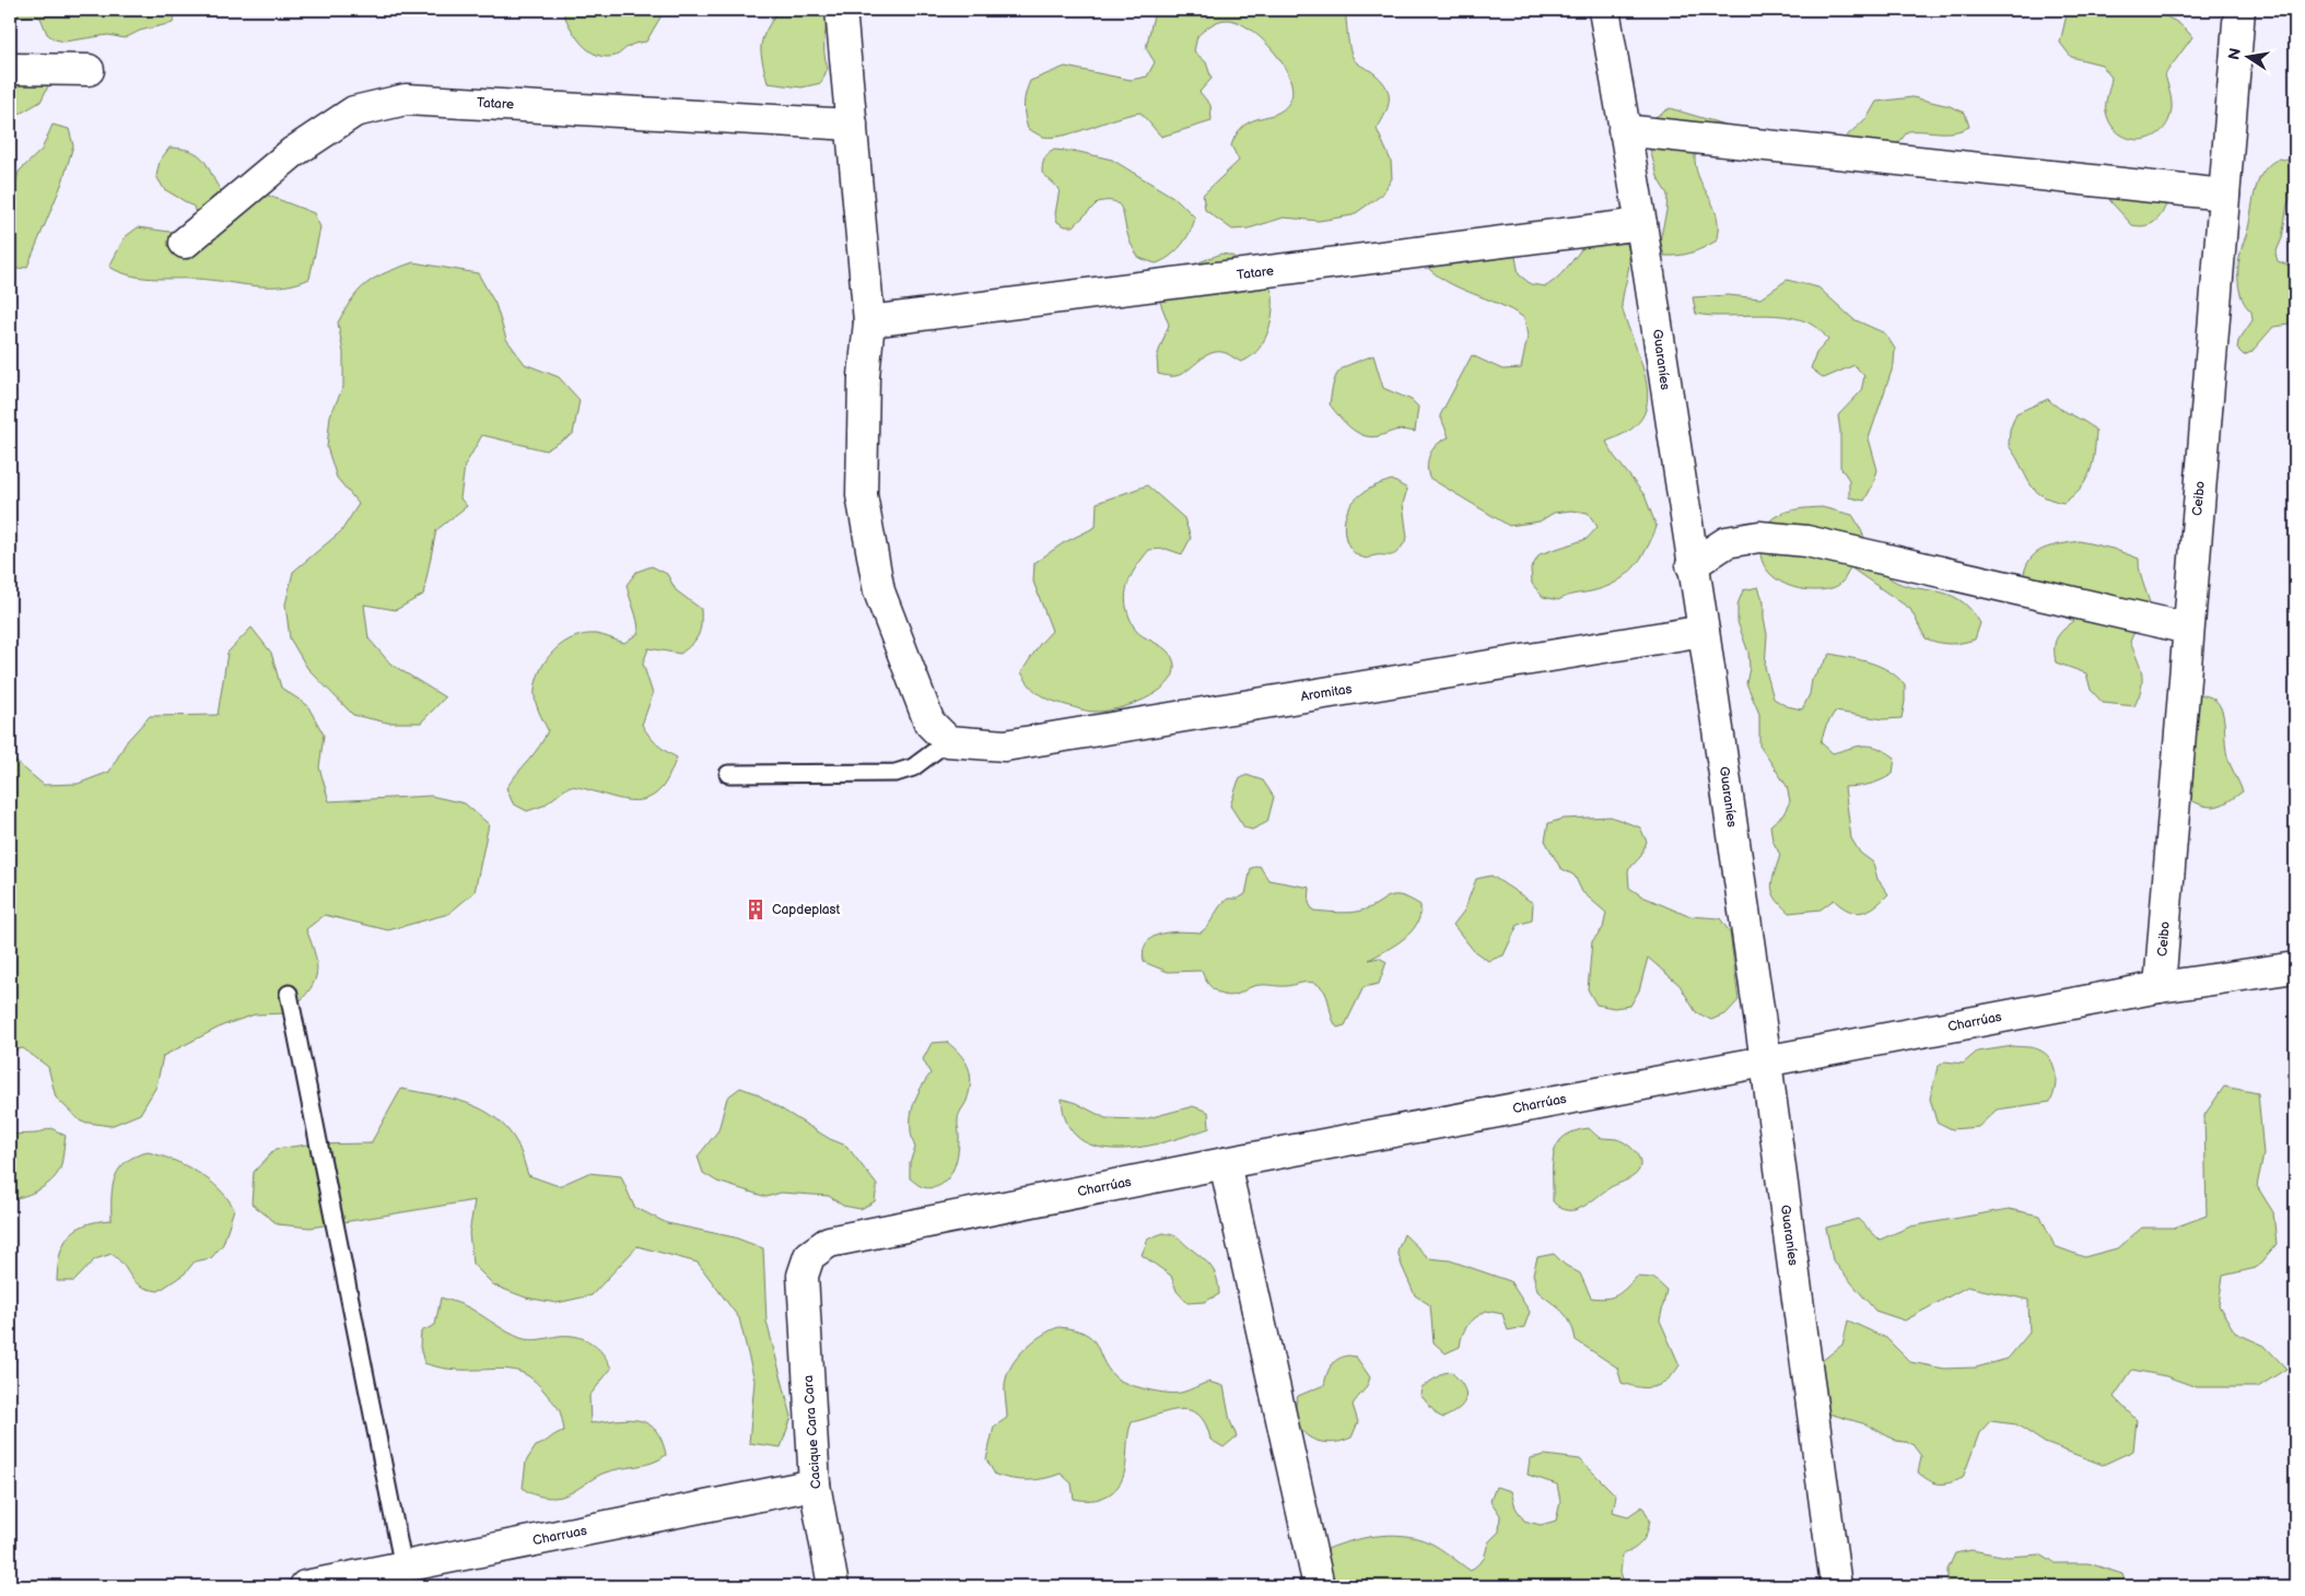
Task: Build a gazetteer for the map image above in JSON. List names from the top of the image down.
{
  "streets": {
    "street": [
      "Tatare",
      "Guaraníes",
      "Ceibo",
      "Aromitas",
      "Charrúas",
      "Cacique Cara Cara",
      "Charruas"
    ]
  },
  "crossings": [
    ["Tatare", "Guaraníes"],
    ["Guaraníes", "Aromitas"],
    ["Guaraníes", "Charrúas"],
    ["Ceibo", "Charrúas"],
    ["Charrúas", "Cacique Cara Cara"],
    ["Cacique Cara Cara", "Charruas"]
  ],
  "places": {
    "building": ["Capdeplast"]
  },
  "north": "left"
}
